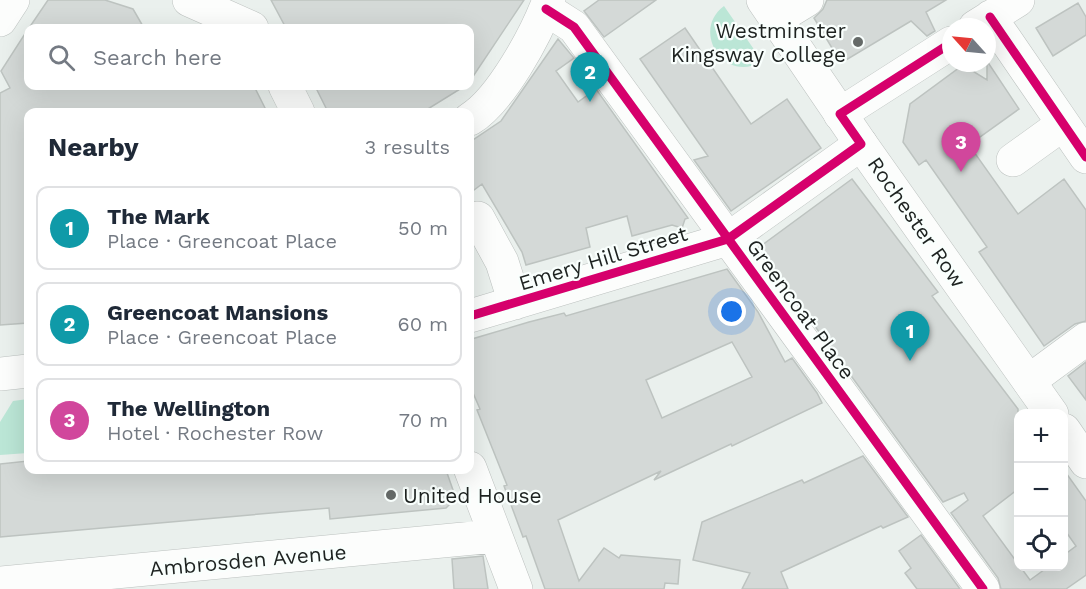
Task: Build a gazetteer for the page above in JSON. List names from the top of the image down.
{
  "streets": {
    "street": [
      "Rochester Row",
      "Emery Hill Street",
      "Greencoat Place",
      "Ambrosden Avenue"
    ]
  },
  "crossings": [
    ["Rochester Row", "Emery Hill Street"],
    ["Emery Hill Street", "Greencoat Place"]
  ],
  "places": ["Westminster Kingsway College", "United House"],
  "north": "top left",
  "page": {
    "search": "Search here",
    "pins": ["2", "3", "1"],
    "heading": ["Nearby", "3 results"],
    "list": [
      {
        "mark": "1",
        "name": "The Mark",
        "note": "Place · Greencoat Place",
        "value": "50 m"
      },
      {
        "mark": "2",
        "name": "Greencoat Mansions",
        "note": "Place · Greencoat Place",
        "value": "60 m"
      },
      {
        "mark": "3",
        "name": "The Wellington",
        "note": "Hotel · Rochester Row",
        "value": "70 m"
      }
    ],
    "map_buttons": ["+", "−"]
  }
}
